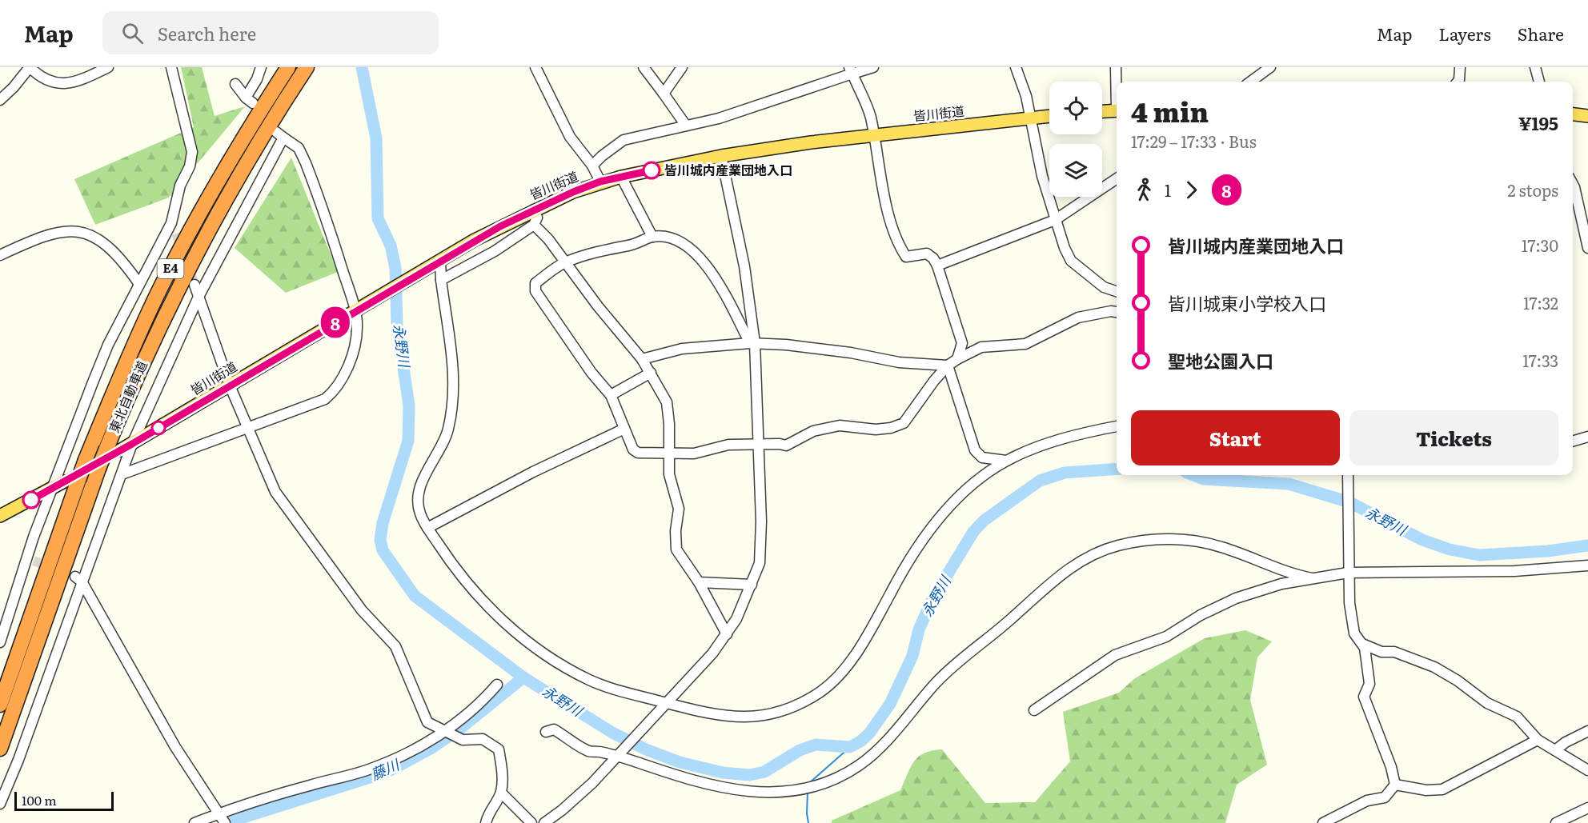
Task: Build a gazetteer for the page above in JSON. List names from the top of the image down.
{
  "streets": {
    "highway": ["E4", "東北自動車道"],
    "main road": ["皆川街道"]
  },
  "crossings": [
    ["皆川街道", "東北自動車道"]
  ],
  "water": ["永野川", "藤川"],
  "places": ["皆川城内産業団地入口"],
  "lines": ["bus line 8"],
  "scale_bar": "100 m",
  "page": {
    "header": "Map",
    "search": "Search here",
    "nav": ["Map", "Layers", "Share"],
    "on_map": "8",
    "heading": ["4 min", "17:29 – 17:33 · Bus", "¥195"],
    "legs": ["1", "8", "2 stops"],
    "list": [
      {
        "name": "皆川城内産業団地入口",
        "value": "17:30"
      },
      {
        "name": "皆川城東小学校入口",
        "value": "17:32"
      },
      {
        "name": "聖地公園入口",
        "value": "17:33"
      }
    ],
    "buttons": ["Start", "Tickets"],
    "scale": "100 m"
  }
}
